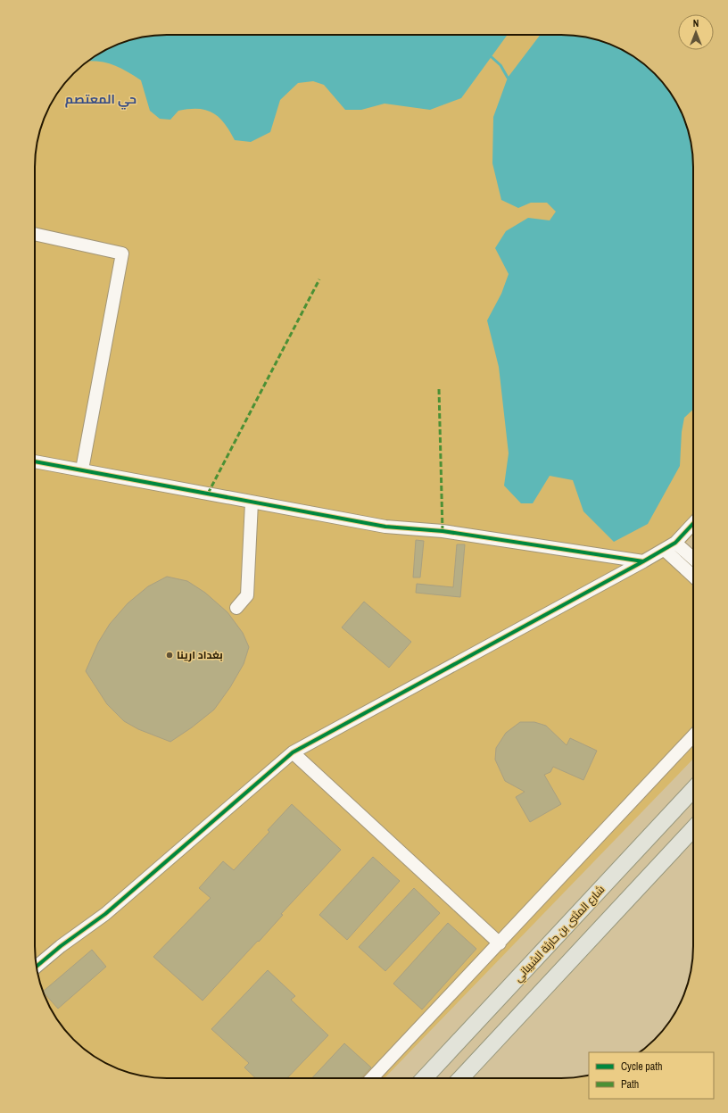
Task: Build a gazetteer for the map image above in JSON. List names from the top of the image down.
{
  "streets": {
    "main road": ["شارع المثنى بن حارثة الشيباني"]
  },
  "districts": ["حي المعتصم"],
  "places": ["بغداد ارينا"],
  "legend": ["Cycle path", "Path"],
  "north": "top"
}
